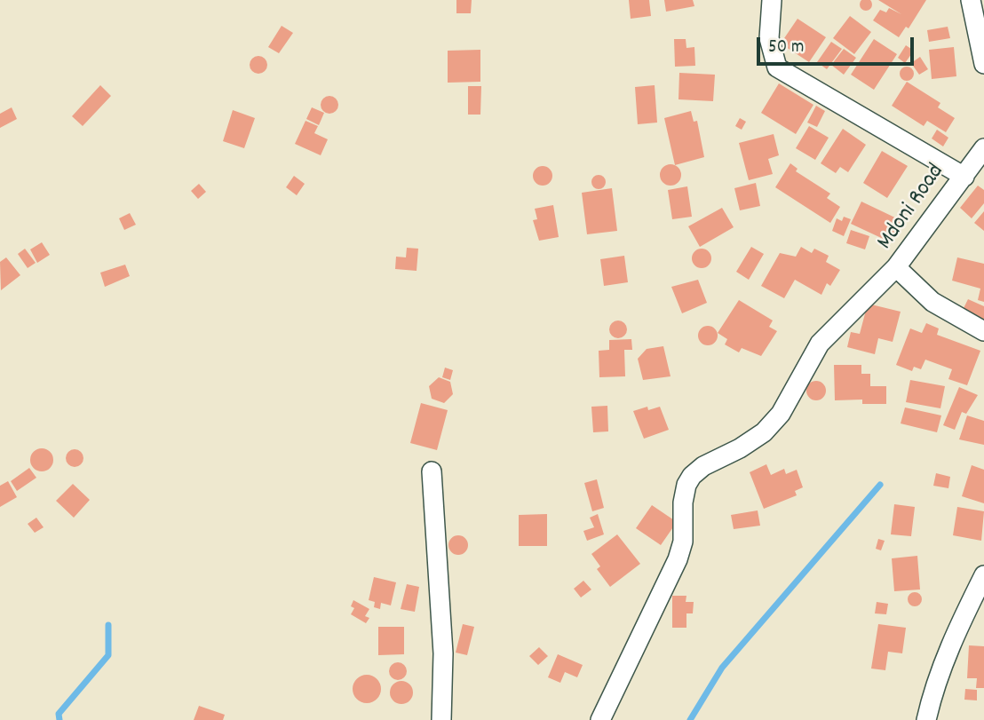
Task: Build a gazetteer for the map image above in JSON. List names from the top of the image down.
{
  "streets": {
    "street": ["Mdoni Road"]
  },
  "scale_bar": "50 m"
}
